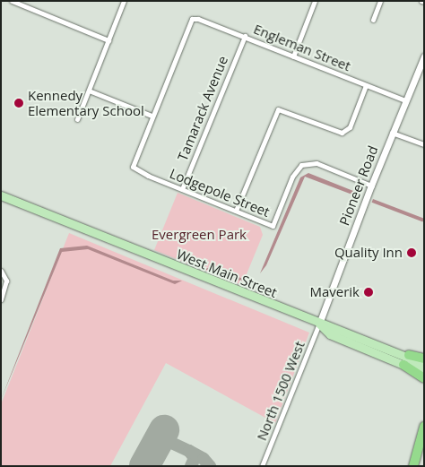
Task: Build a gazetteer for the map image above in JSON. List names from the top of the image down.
{
  "streets": {
    "main road": ["West Main Street"],
    "street": [
      "Engleman Street",
      "Tamarack Avenue",
      "Pioneer Road",
      "Lodgepole Street",
      "North 1500 West"
    ]
  },
  "crossings": [
    ["Engleman Street", "Tamarack Avenue"],
    ["Engleman Street", "Pioneer Road"],
    ["Tamarack Avenue", "Lodgepole Street"],
    ["Pioneer Road", "Lodgepole Street"],
    ["Pioneer Road", "West Main Street"],
    ["Pioneer Road", "North 1500 West"],
    ["West Main Street", "North 1500 West"]
  ],
  "parks": ["Evergreen Park"],
  "places": ["Kennedy Elementary School", "Quality Inn", "Maverik"]
}
